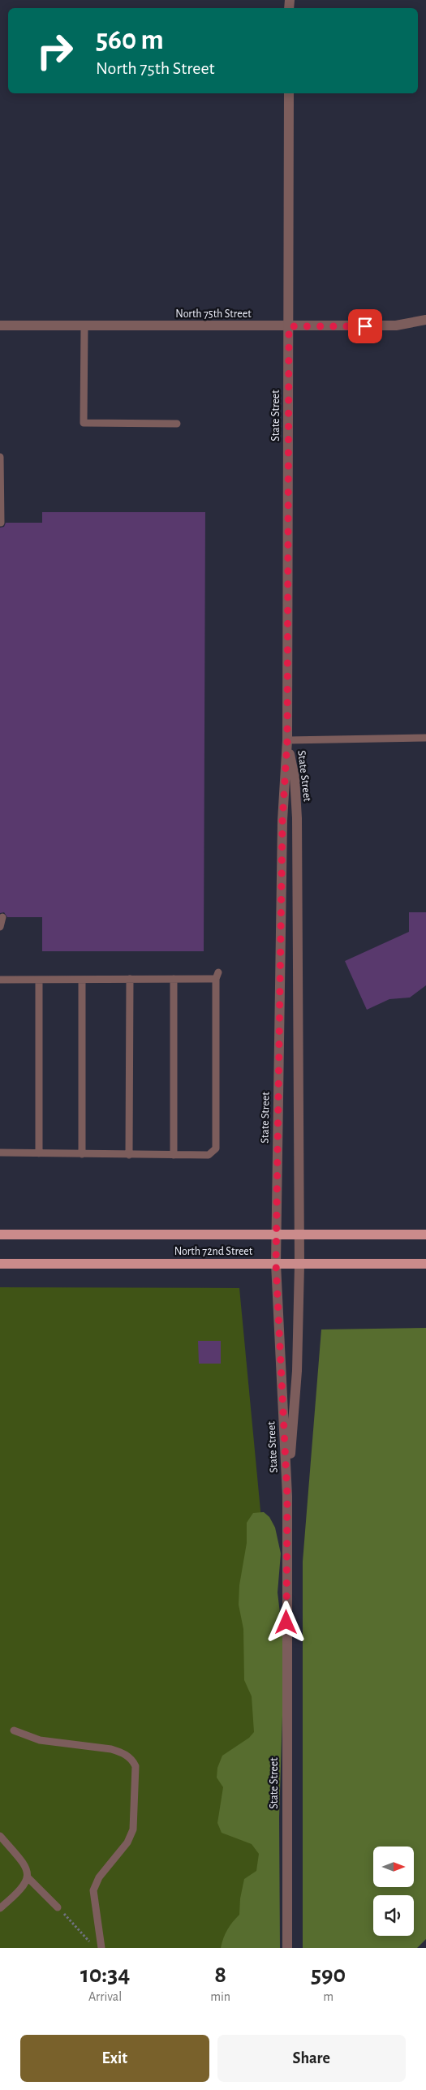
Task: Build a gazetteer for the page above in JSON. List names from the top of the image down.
{
  "streets": {
    "main road": ["North 72nd Street"],
    "street": ["North 75th Street", "State Street"]
  },
  "crossings": [
    ["North 75th Street", "State Street"],
    ["State Street", "North 72nd Street"]
  ],
  "north": "right",
  "page": {
    "turn": ["560 m", "North 75th Street"],
    "eta": [
      "10:34",
      "Arrival",
      "8",
      "min",
      "590",
      "m"
    ],
    "buttons": ["Exit", "Share"]
  }
}
